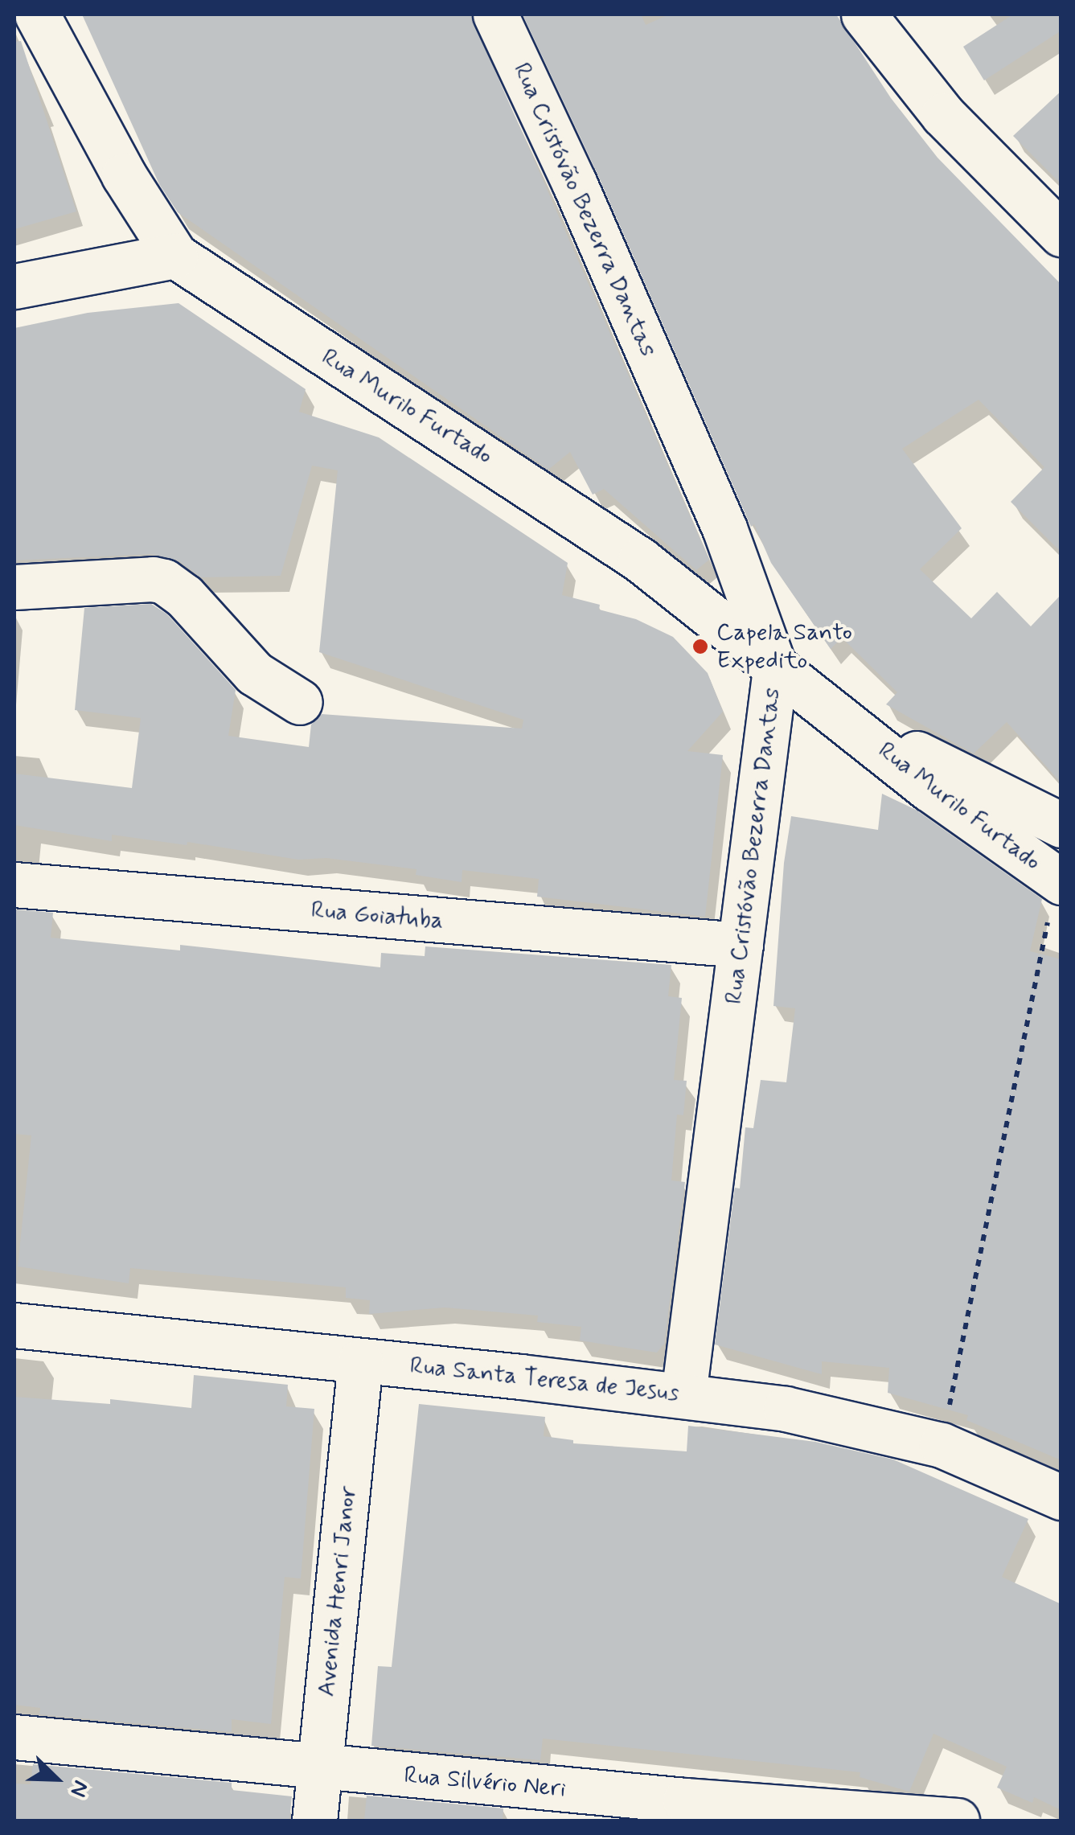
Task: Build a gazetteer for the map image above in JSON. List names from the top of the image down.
{
  "streets": {
    "street": [
      "Rua Cristóvão Bezerra Dantas",
      "Rua Murilo Furtado",
      "Rua Goiatuba",
      "Rua Santa Teresa de Jesus",
      "Avenida Henri Janor",
      "Rua Silvério Neri"
    ]
  },
  "crossings": [
    ["Rua Cristóvão Bezerra Dantas", "Rua Murilo Furtado"],
    ["Rua Cristóvão Bezerra Dantas", "Rua Goiatuba"],
    ["Rua Cristóvão Bezerra Dantas", "Rua Santa Teresa de Jesus"],
    ["Rua Santa Teresa de Jesus", "Avenida Henri Janor"],
    ["Avenida Henri Janor", "Rua Silvério Neri"]
  ],
  "places": ["Capela Santo Expedito"],
  "north": "bottom right"
}
